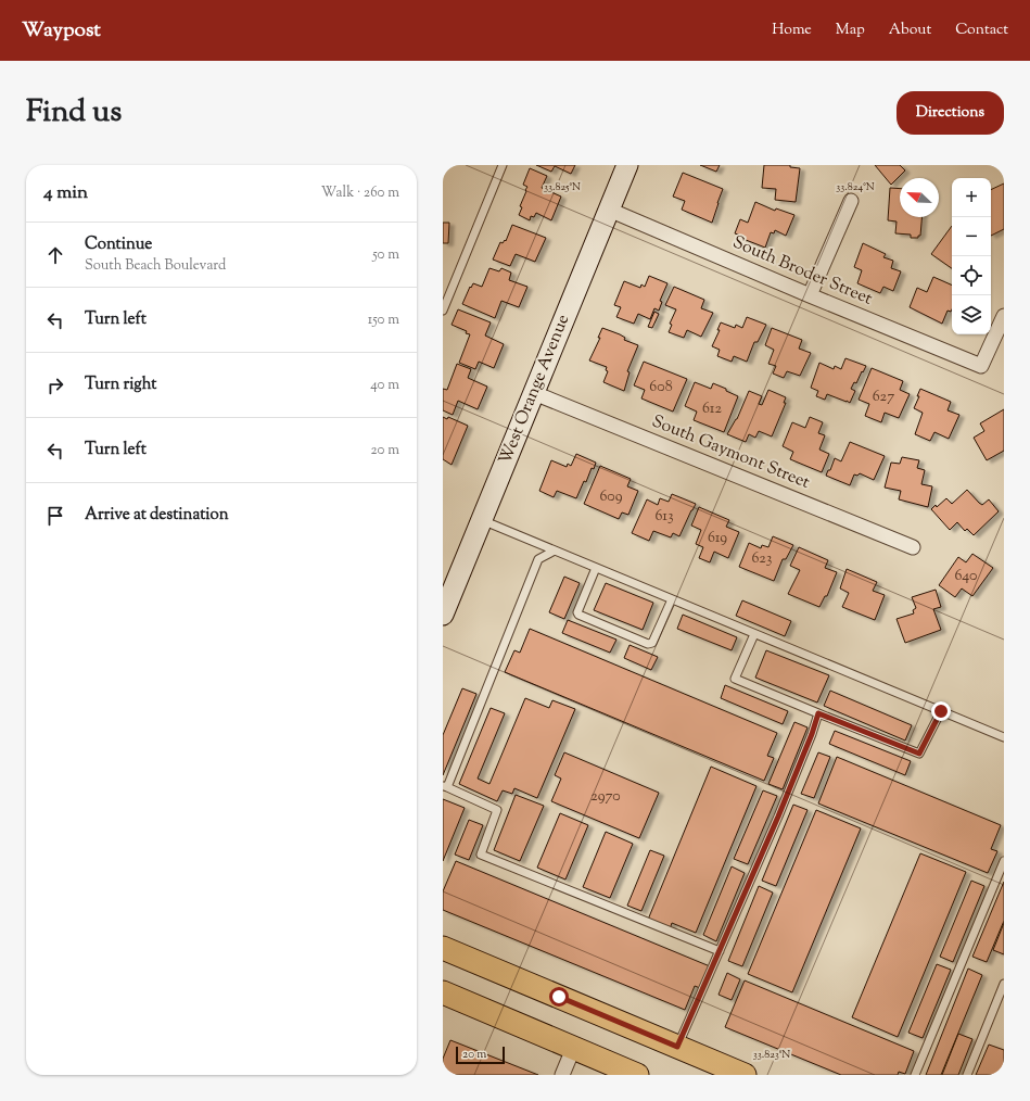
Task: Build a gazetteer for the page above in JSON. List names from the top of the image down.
{
  "streets": {
    "street": ["South Broder Street", "West Orange Avenue", "South Gaymont Street"]
  },
  "crossings": [
    ["South Broder Street", "West Orange Avenue"],
    ["West Orange Avenue", "South Gaymont Street"]
  ],
  "house_numbers": [
    "608",
    "627",
    "612",
    "609",
    "613",
    "619",
    "623",
    "640",
    "2970"
  ],
  "scale_bar": "20 m",
  "north": "top left",
  "page": {
    "header": "Waypost",
    "nav": [
      "Home",
      "Map",
      "About",
      "Contact"
    ],
    "title": "Find us",
    "buttons": "Directions",
    "heading": ["4 min", "Walk · 260 m"],
    "map_buttons": ["+", "−"],
    "list": [
      ["Continue", "South Beach Boulevard", "50 m"],
      ["Turn left", "150 m"],
      ["Turn right", "40 m"],
      ["Turn left", "20 m"],
      "Arrive at destination"
    ],
    "scale": "20 m"
  },
  "coordinates": ["33.824°N", "33.825°N", "33.823°N"]
}
